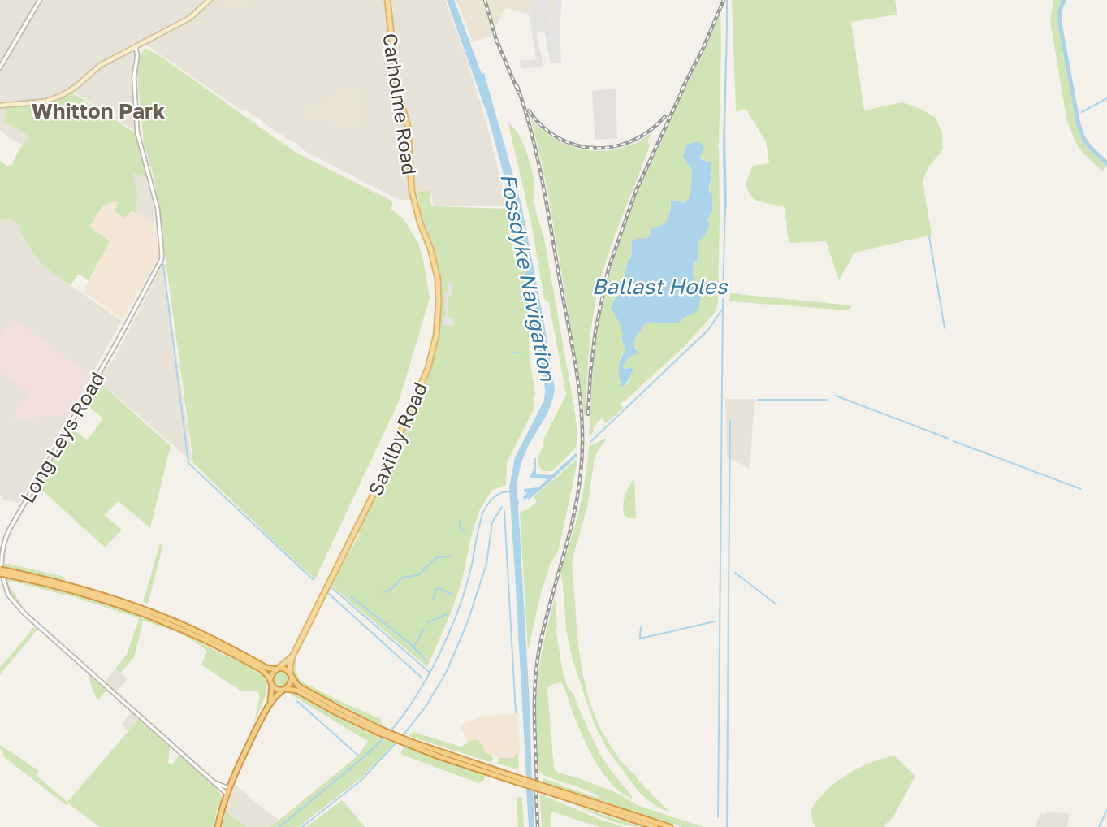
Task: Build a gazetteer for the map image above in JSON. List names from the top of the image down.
{
  "streets": {
    "main road": ["Carholme Road", "Saxilby Road"],
    "street": ["Long Leys Road"]
  },
  "crossings": [
    ["Carholme Road", "Saxilby Road"]
  ],
  "districts": ["Whitton Park"],
  "water": ["Fossdyke Navigation", "Ballast Holes"]
}
